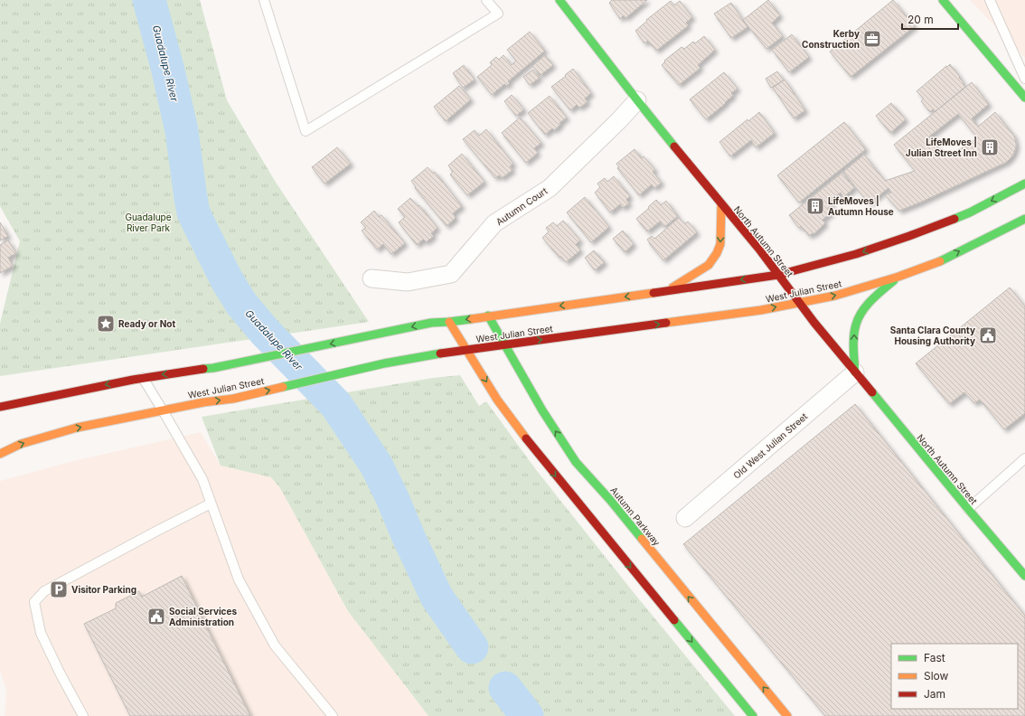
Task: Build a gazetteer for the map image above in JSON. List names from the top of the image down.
{
  "streets": {
    "main road": ["North Autumn Street", "West Julian Street", "Autumn Parkway"],
    "street": ["Autumn Court", "Old West Julian Street"]
  },
  "crossings": [
    ["Autumn Court", "North Autumn Street"],
    ["North Autumn Street", "West Julian Street"],
    ["North Autumn Street", "Old West Julian Street"],
    ["West Julian Street", "Autumn Parkway"]
  ],
  "water": ["Guadalupe River"],
  "parks": ["Guadalupe River Park"],
  "places": {
    "office": ["Kerby Construction"],
    "building": ["LifeMoves | Julian Street Inn", "LifeMoves | Autumn House"],
    "place": ["Ready or Not"],
    "public building": ["Santa Clara County Housing Authority", "Social Services Administration"],
    "parking": ["Visitor Parking"]
  },
  "legend": ["Fast", "Slow", "Jam"],
  "scale_bar": "20 m"
}
